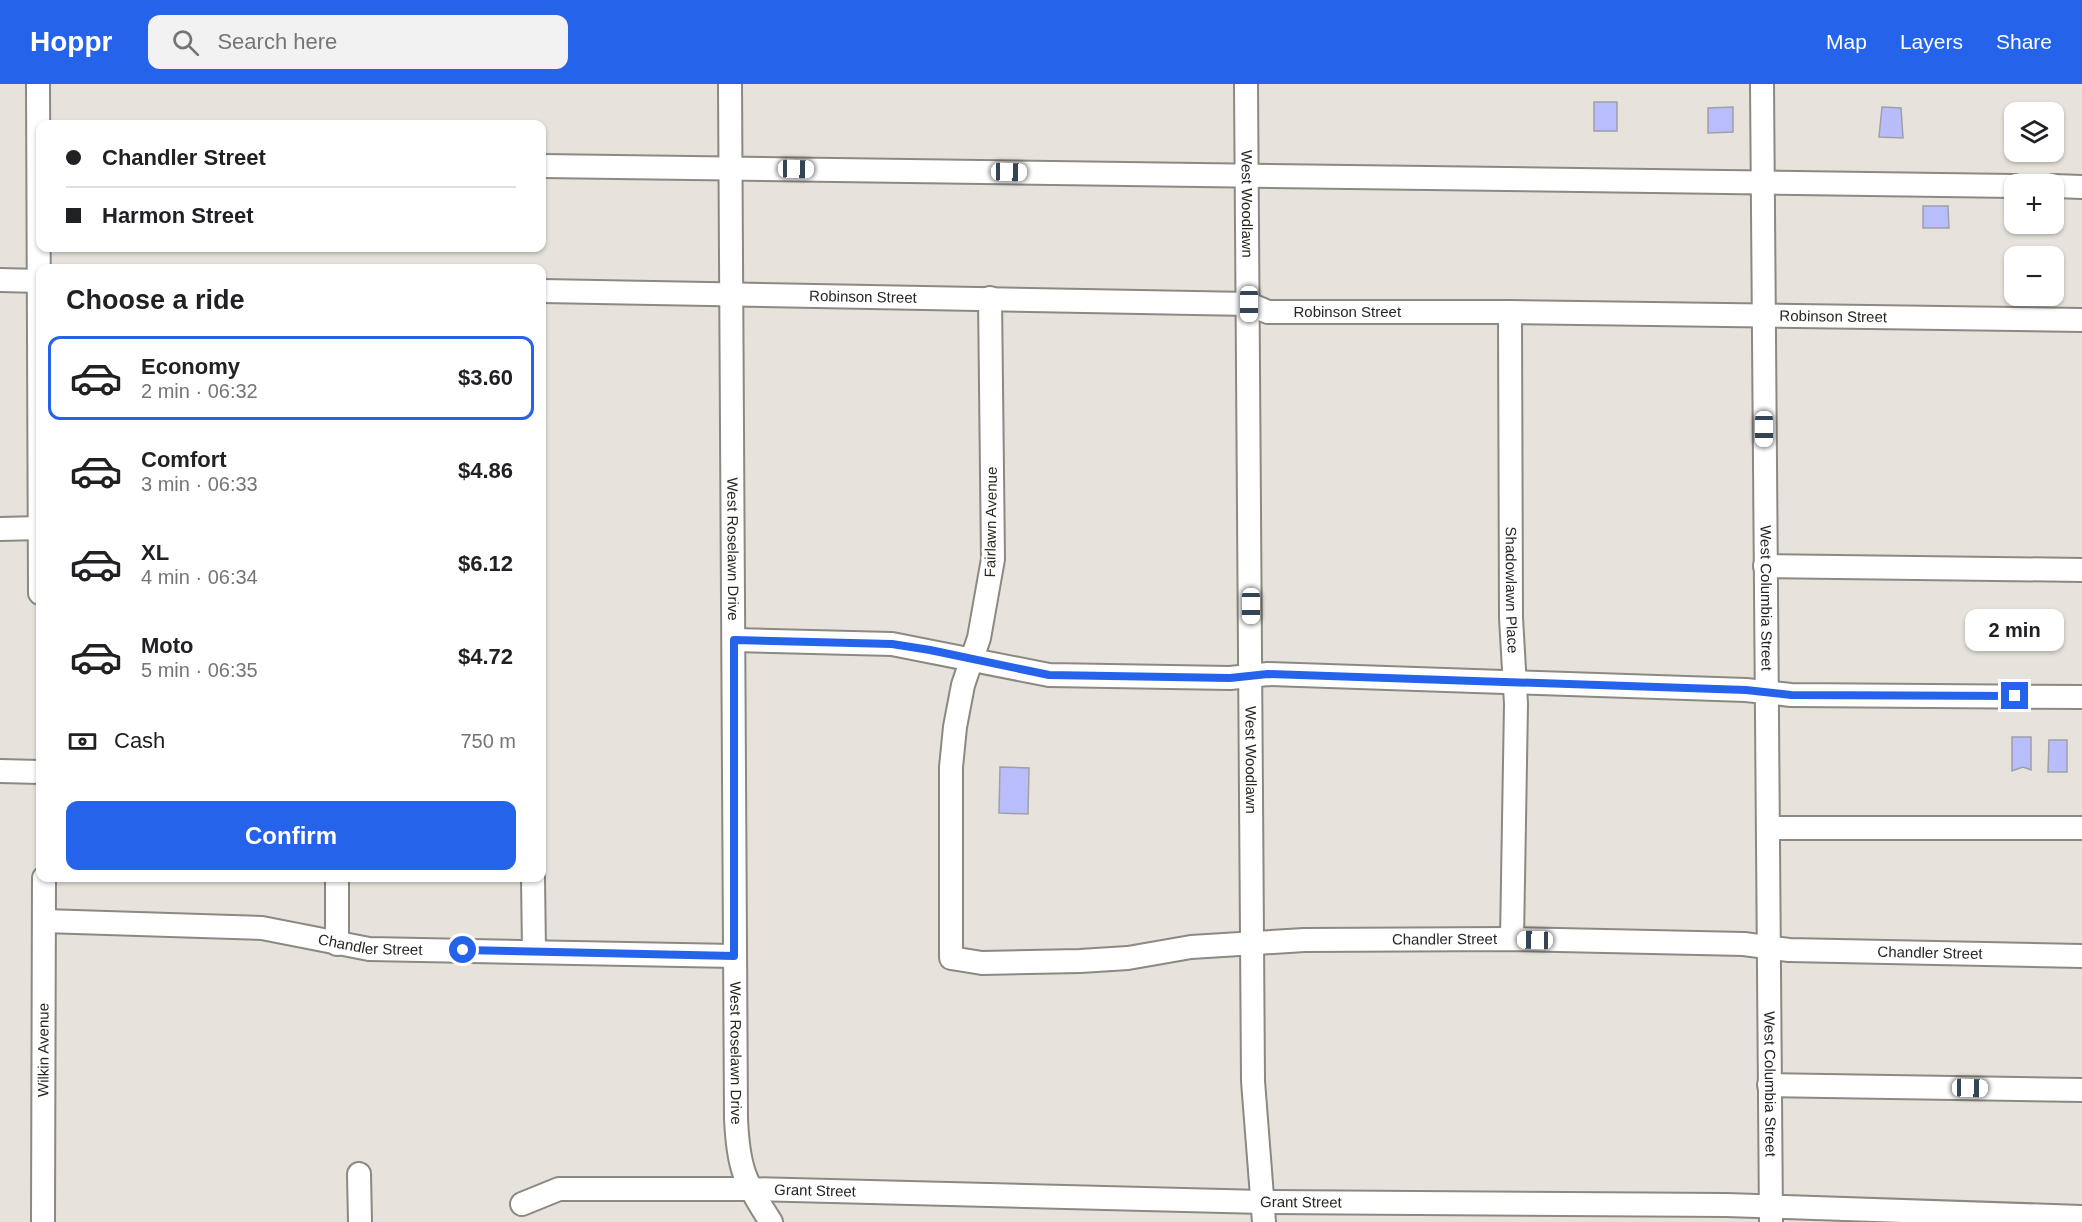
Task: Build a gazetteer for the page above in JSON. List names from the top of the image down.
{
  "streets": {
    "street": [
      "West Woodlawn",
      "Robinson Street",
      "Fairlawn Avenue",
      "West Roselawn Drive",
      "Shadowlawn Place",
      "West Columbia Street",
      "Chandler Street",
      "Wilkin Avenue",
      "Grant Street"
    ]
  },
  "crossings": [
    ["West Woodlawn", "Robinson Street"],
    ["West Woodlawn", "Chandler Street"],
    ["West Woodlawn", "Grant Street"],
    ["Robinson Street", "Fairlawn Avenue"],
    ["Robinson Street", "West Roselawn Drive"],
    ["Robinson Street", "Shadowlawn Place"],
    ["Robinson Street", "West Columbia Street"],
    ["Fairlawn Avenue", "Chandler Street"],
    ["West Roselawn Drive", "Chandler Street"],
    ["West Roselawn Drive", "Grant Street"],
    ["Shadowlawn Place", "Chandler Street"],
    ["West Columbia Street", "Chandler Street"],
    ["West Columbia Street", "Grant Street"],
    ["Chandler Street", "Wilkin Avenue"]
  ],
  "page": {
    "header": "Hoppr",
    "search": "Search here",
    "nav": ["Map", "Layers", "Share"],
    "map_buttons": ["+", "−"],
    "banner": ["Chandler Street", "Harmon Street"],
    "heading": "Choose a ride",
    "list": [
      {
        "name": "Economy",
        "note": "2 min · 06:32",
        "value": "$3.60"
      },
      {
        "name": "Comfort",
        "note": "3 min · 06:33",
        "value": "$4.86"
      },
      {
        "name": "XL",
        "note": "4 min · 06:34",
        "value": "$6.12"
      },
      {
        "name": "Moto",
        "note": "5 min · 06:35",
        "value": "$4.72"
      }
    ],
    "bubble": "2 min",
    "pay": ["Cash", "750 m"],
    "buttons": "Confirm"
  }
}
